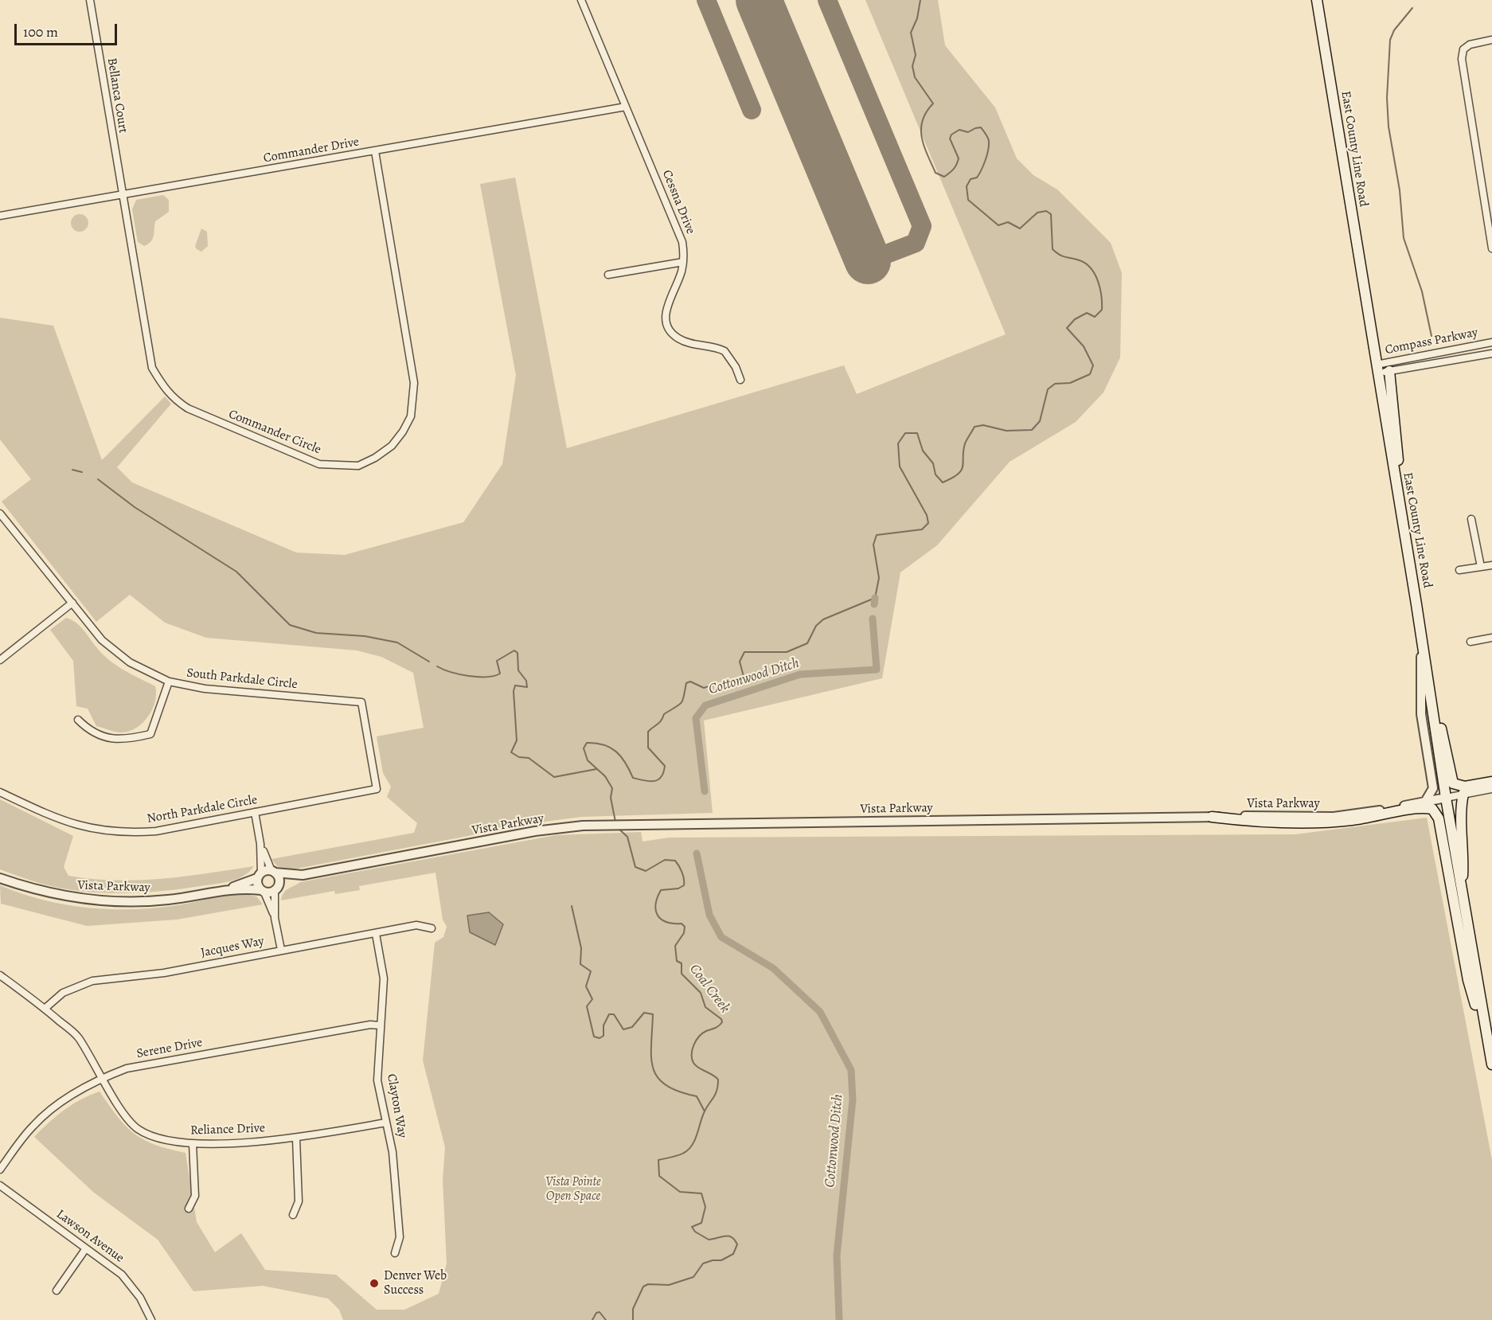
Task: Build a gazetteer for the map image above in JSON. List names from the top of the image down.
{
  "streets": {
    "main road": ["East County Line Road"],
    "street": [
      "Bellanca Court",
      "Commander Drive",
      "Cessna Drive",
      "Compass Parkway",
      "Commander Circle",
      "South Parkdale Circle",
      "Vista Parkway",
      "North Parkdale Circle",
      "Jacques Way",
      "Serene Drive",
      "Clayton Way",
      "Reliance Drive",
      "Lawson Avenue"
    ]
  },
  "crossings": [
    ["Bellanca Court", "Commander Drive"],
    ["Bellanca Court", "Commander Circle"],
    ["East County Line Road", "Compass Parkway"],
    ["East County Line Road", "Vista Parkway"],
    ["Commander Drive", "Cessna Drive"],
    ["Commander Drive", "Commander Circle"],
    ["South Parkdale Circle", "North Parkdale Circle"],
    ["Jacques Way", "Clayton Way"],
    ["Jacques Way", "Reliance Drive"],
    ["Serene Drive", "Clayton Way"],
    ["Serene Drive", "Reliance Drive"],
    ["Clayton Way", "Reliance Drive"]
  ],
  "water": ["Cottonwood Ditch", "Coal Creek"],
  "parks": ["Vista Pointe Open Space"],
  "places": ["Denver Web Success"],
  "scale_bar": "100 m"
}
